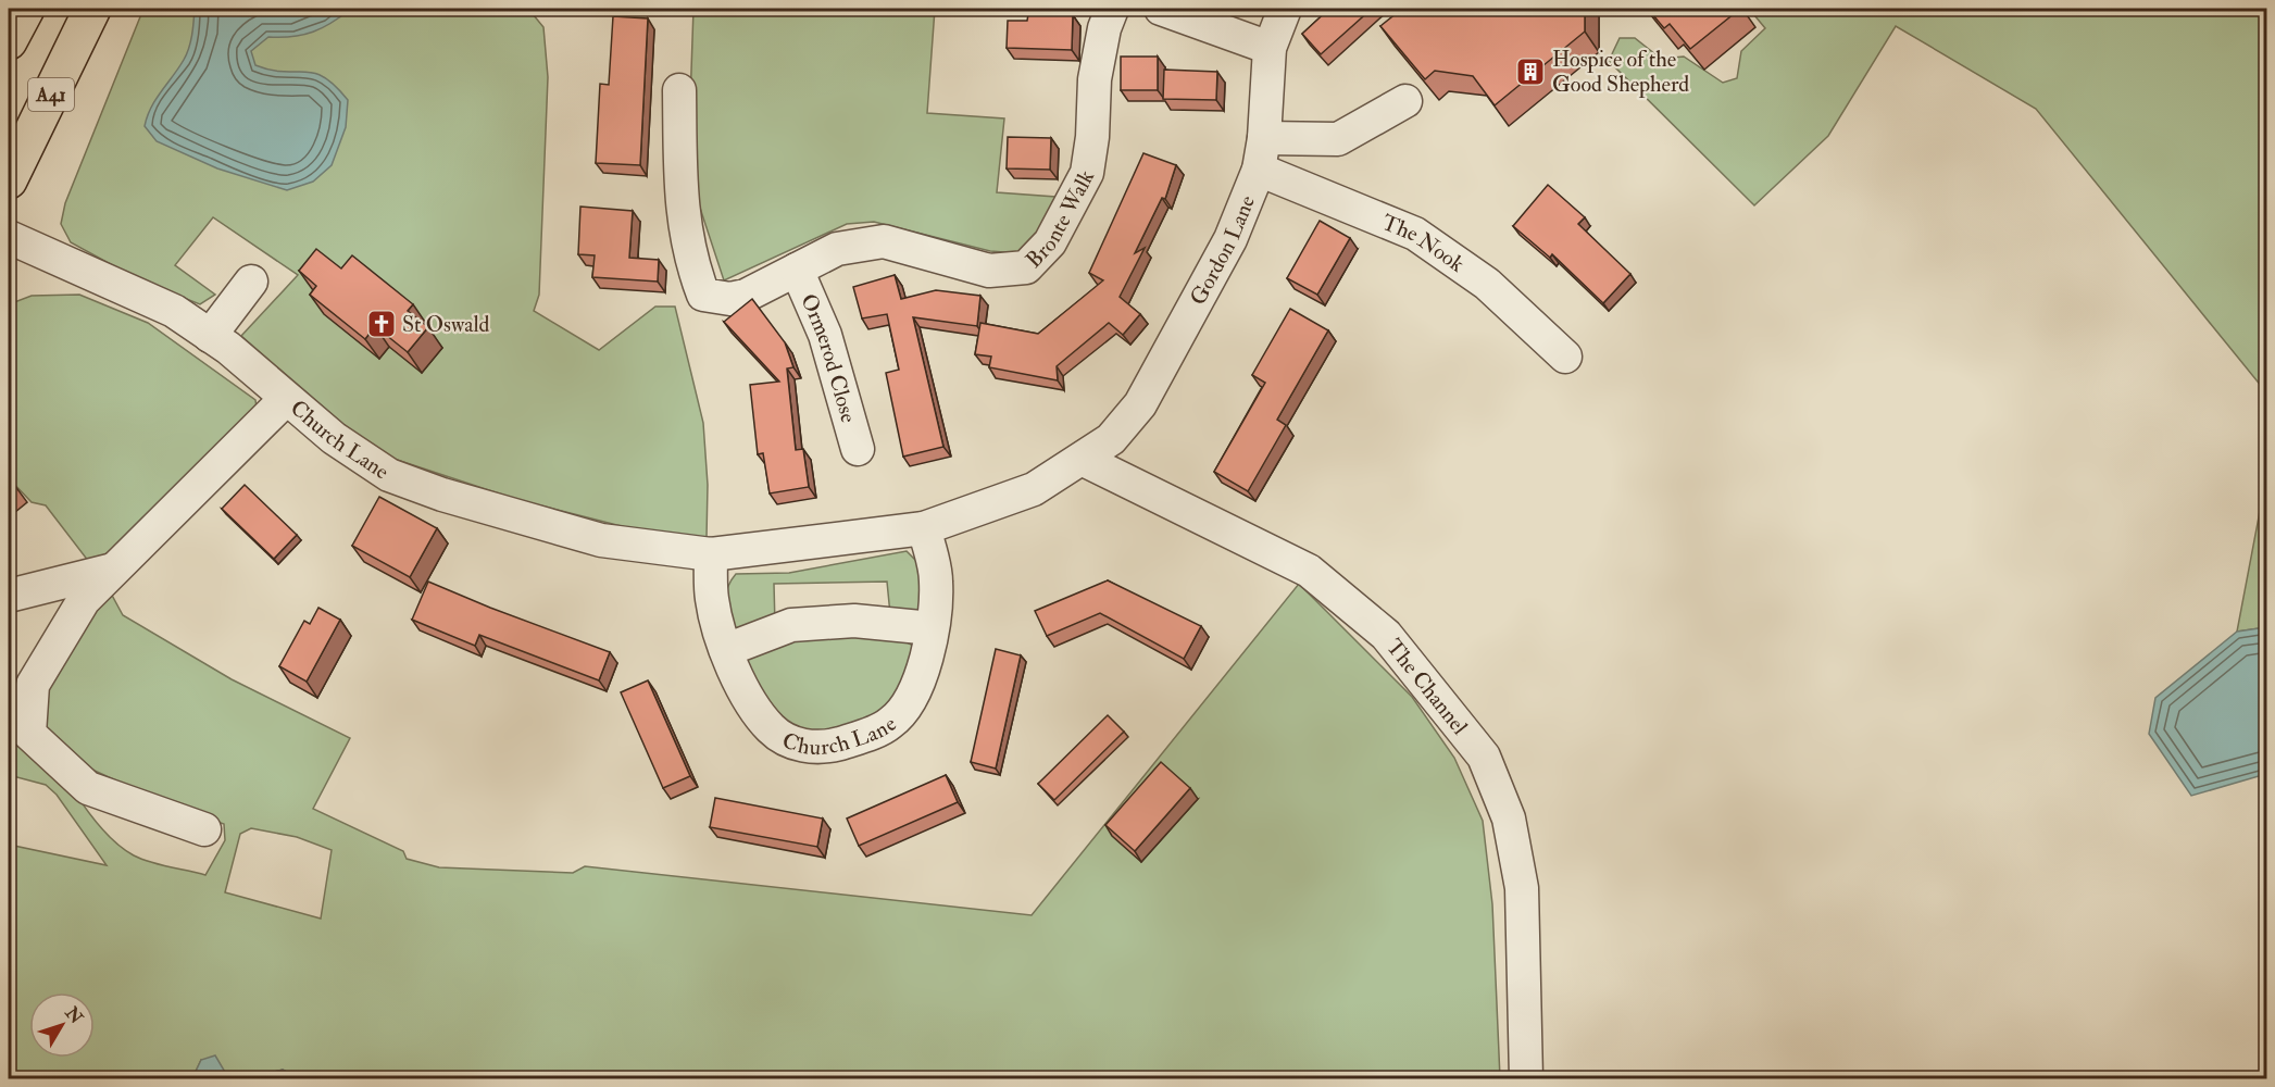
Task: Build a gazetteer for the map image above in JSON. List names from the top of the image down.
{
  "streets": {
    "highway": ["A41"],
    "street": [
      "Bronte Walk",
      "The Nook",
      "Gordon Lane",
      "Ormerod Close",
      "Church Lane",
      "The Channel"
    ]
  },
  "crossings": [
    ["Bronte Walk", "Ormerod Close"],
    ["The Nook", "Gordon Lane"],
    ["Gordon Lane", "Church Lane"],
    ["Gordon Lane", "The Channel"],
    ["Church Lane", "The Channel"]
  ],
  "places": {
    "building": ["Hospice of the Good Shepherd"],
    "church": ["St Oswald"]
  },
  "north": "top right"
}
